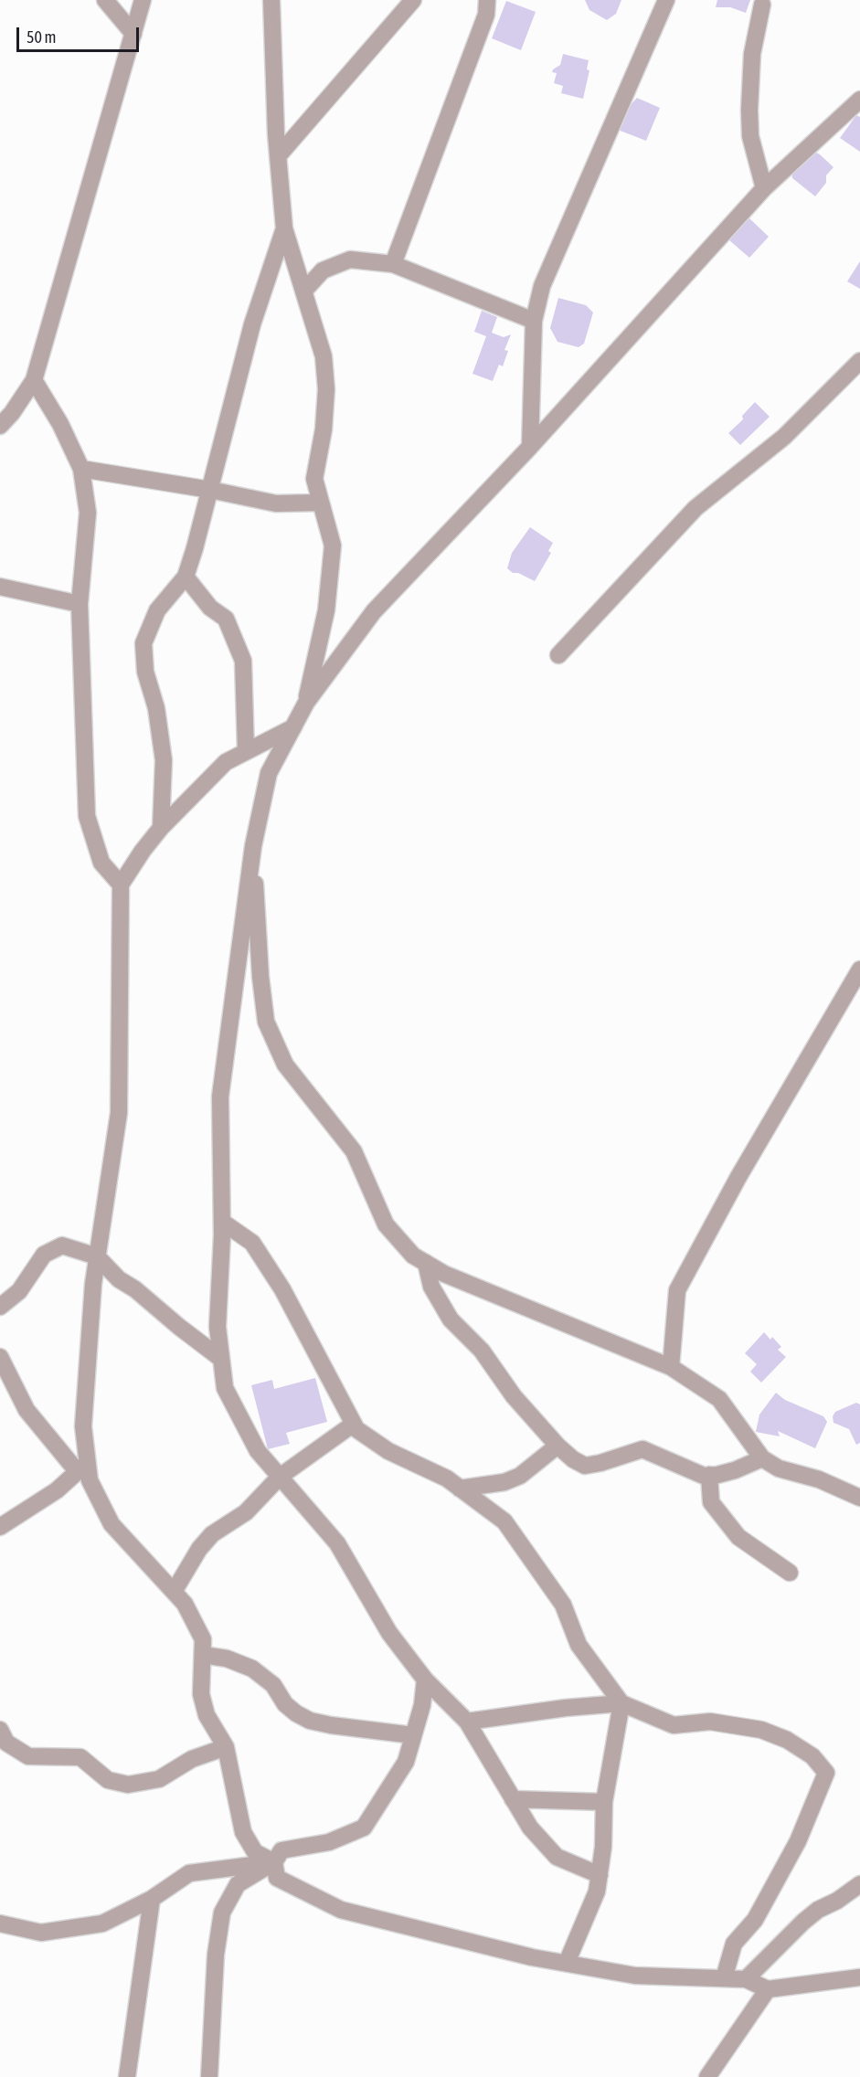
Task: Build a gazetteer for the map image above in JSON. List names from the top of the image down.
{
  "scale_bar": "50 m"
}
